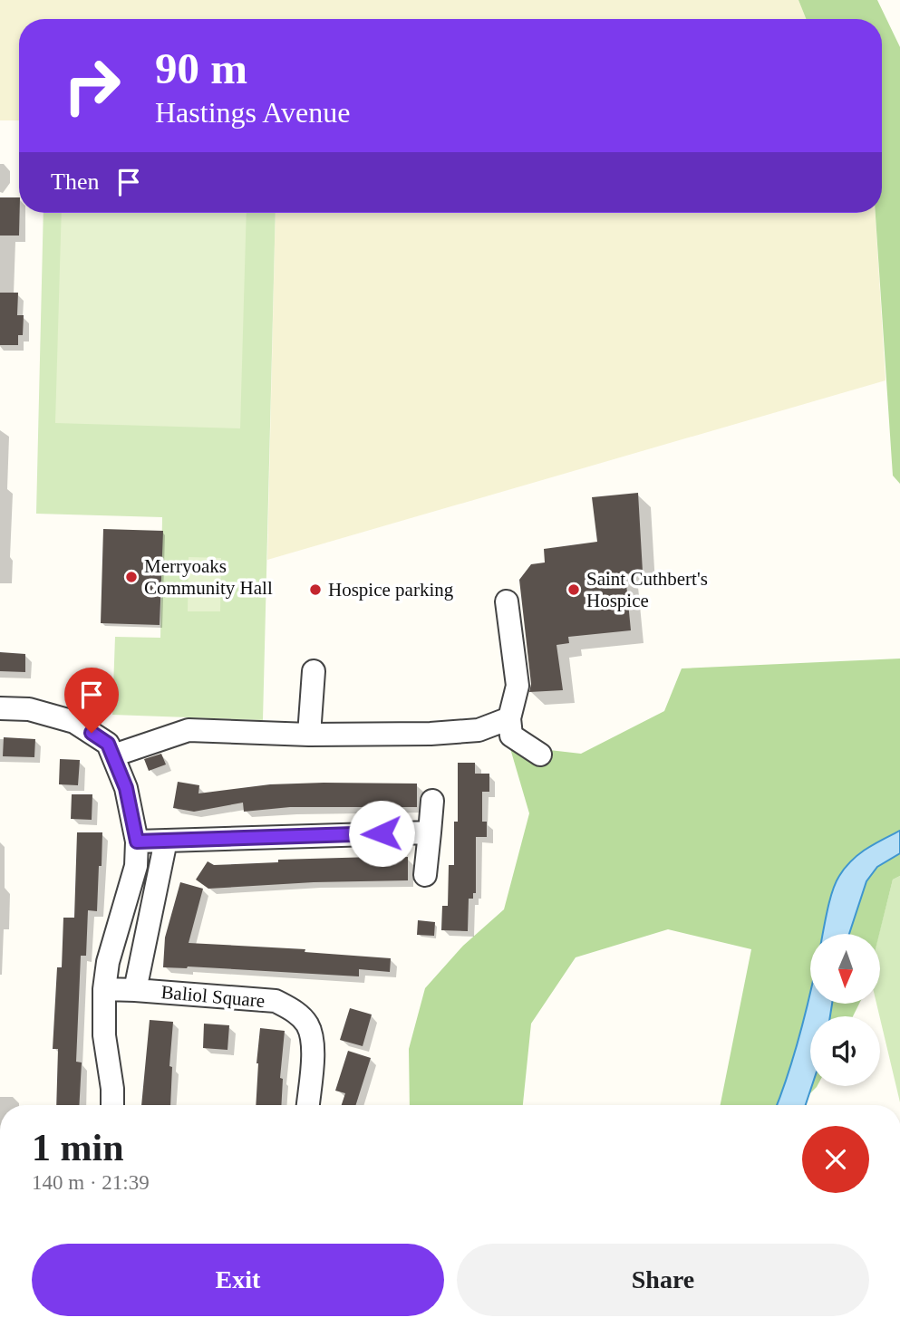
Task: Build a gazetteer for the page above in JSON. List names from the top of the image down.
{
  "streets": {
    "street": ["Baliol Square"]
  },
  "places": ["Merryoaks Community Hall", "Hospice parking", "Saint Cuthbert's Hospice"],
  "north": "bottom",
  "page": {
    "turn": ["90 m", "Hastings Avenue"],
    "then": "Then",
    "heading": ["1 min", "140 m · 21:39"],
    "buttons": ["Exit", "Share"]
  }
}
